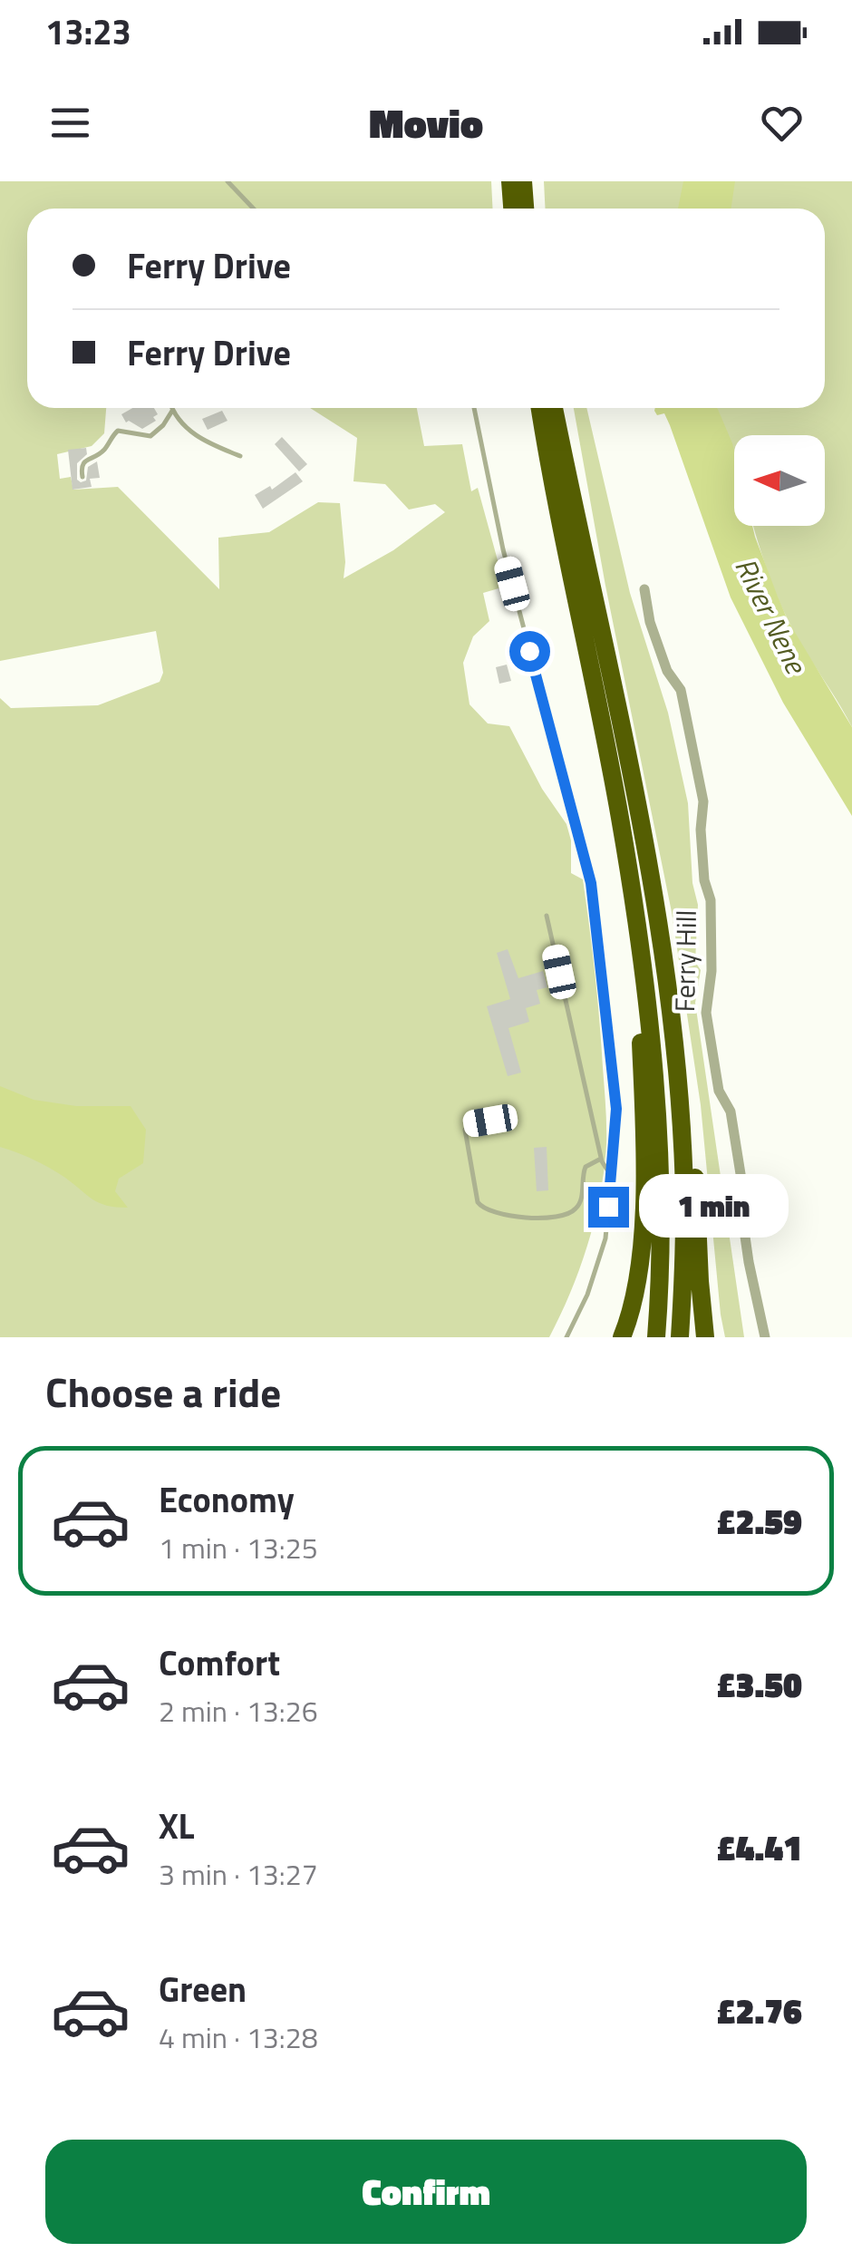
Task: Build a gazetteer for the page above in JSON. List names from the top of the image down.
{
  "streets": {
    "street": ["Ferry Hill"]
  },
  "water": ["River Nene"],
  "north": "left",
  "page": {
    "status": "13:23",
    "header": "Movio",
    "banner": ["Ferry Drive", "Ferry Drive"],
    "bubble": "1 min",
    "heading": "Choose a ride",
    "list": [
      {
        "name": "Economy",
        "note": "1 min · 13:25",
        "value": "£2.59"
      },
      {
        "name": "Comfort",
        "note": "2 min · 13:26",
        "value": "£3.50"
      },
      {
        "name": "XL",
        "note": "3 min · 13:27",
        "value": "£4.41"
      },
      {
        "name": "Green",
        "note": "4 min · 13:28",
        "value": "£2.76"
      }
    ],
    "buttons": "Confirm"
  }
}
